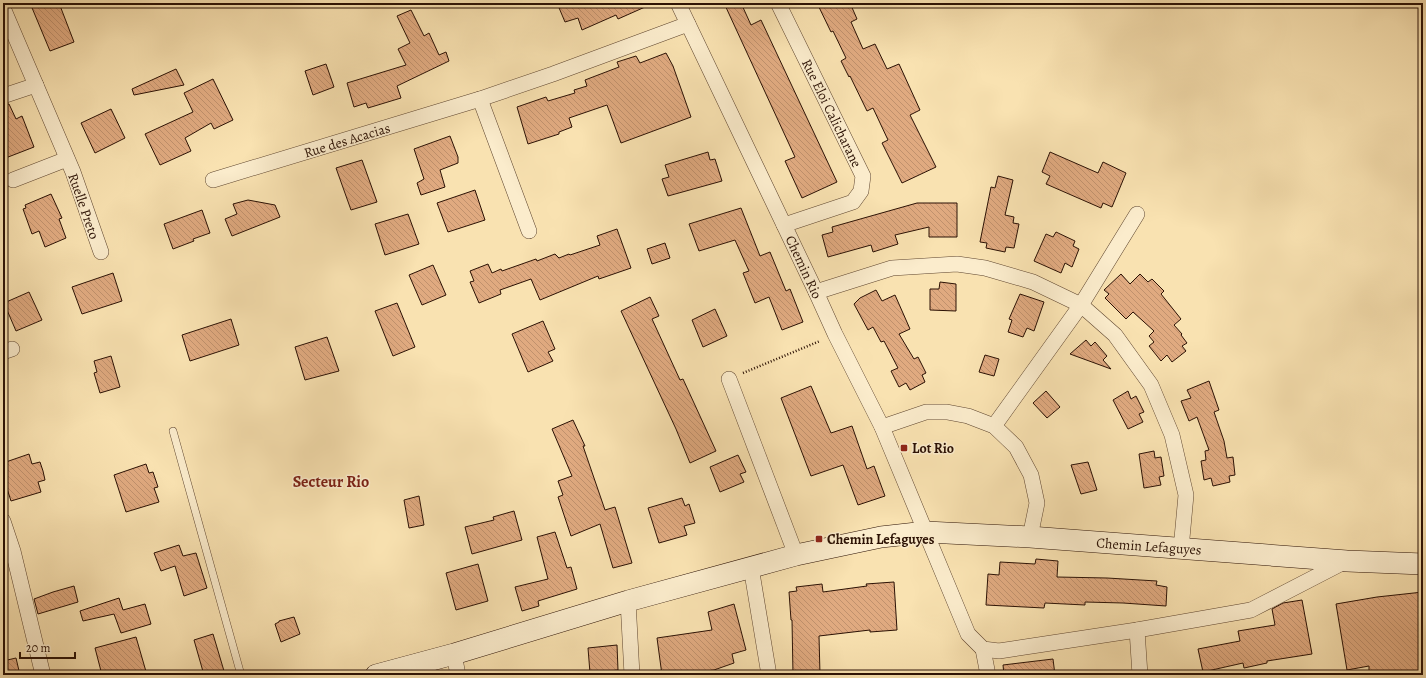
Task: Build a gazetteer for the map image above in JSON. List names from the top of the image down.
{
  "streets": {
    "main road": ["Chemin Lefaguyes"],
    "street": [
      "Rue Eloi Calicharane",
      "Rue des Acacias",
      "Ruelle Preto",
      "Chemin Rio"
    ]
  },
  "crossings": [
    ["Rue Eloi Calicharane", "Chemin Rio"],
    ["Rue des Acacias", "Chemin Rio"],
    ["Chemin Rio", "Chemin Lefaguyes"]
  ],
  "districts": ["Secteur Rio"],
  "places": {
    "transit": ["Lot Rio", "Chemin Lefaguyes"]
  },
  "scale_bar": "20 m"
}
